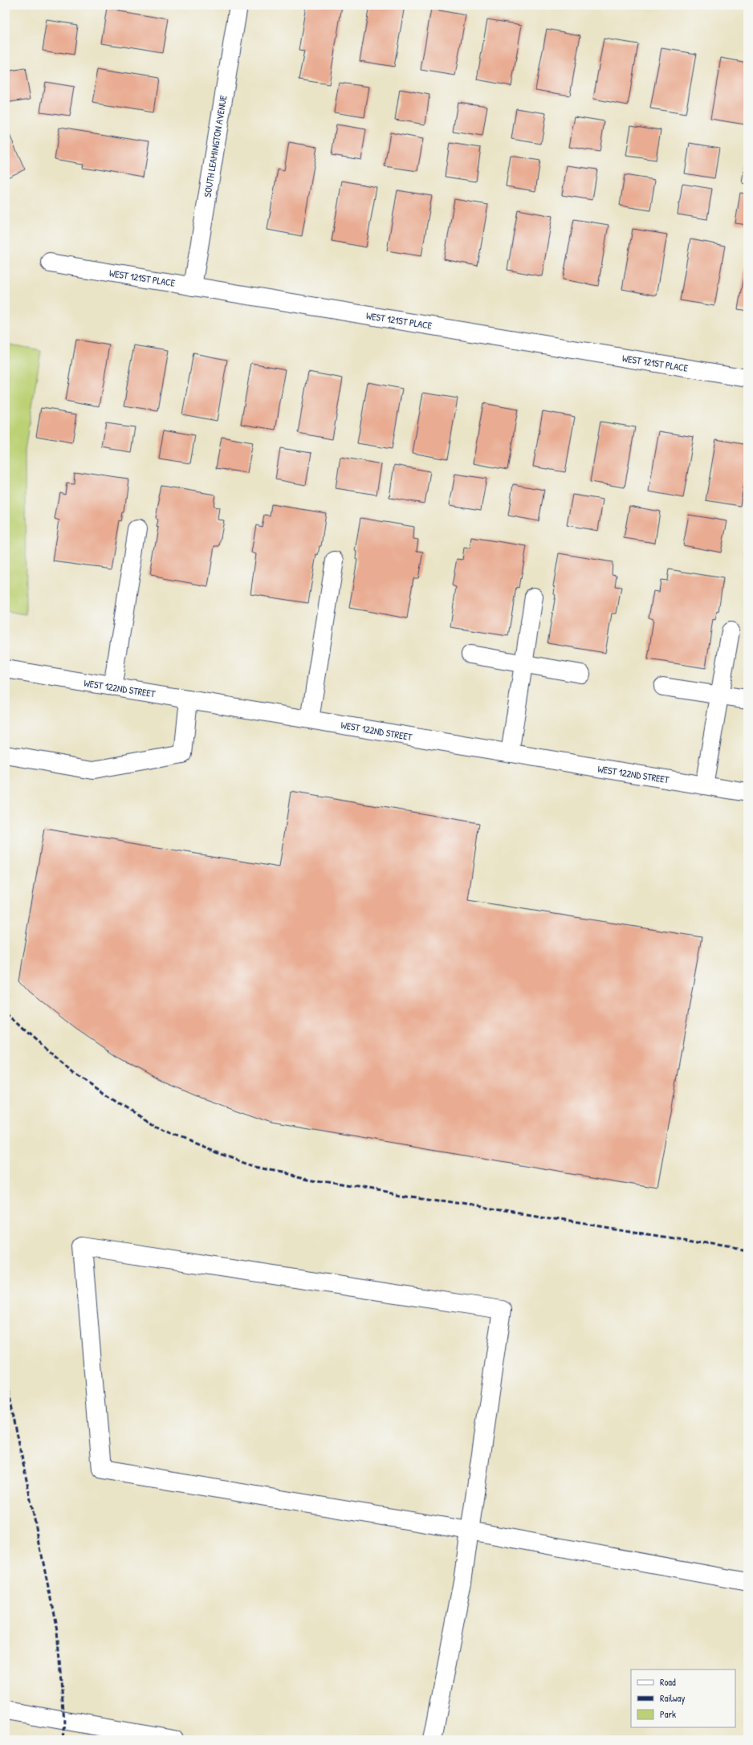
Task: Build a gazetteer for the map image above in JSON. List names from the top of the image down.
{
  "streets": {
    "street": ["SOUTH LEAMINGTON AVENUE", "WEST 121ST PLACE", "WEST 122ND STREET"]
  },
  "crossings": [
    ["SOUTH LEAMINGTON AVENUE", "WEST 121ST PLACE"]
  ],
  "legend": ["Road", "Railway", "Park"]
}
